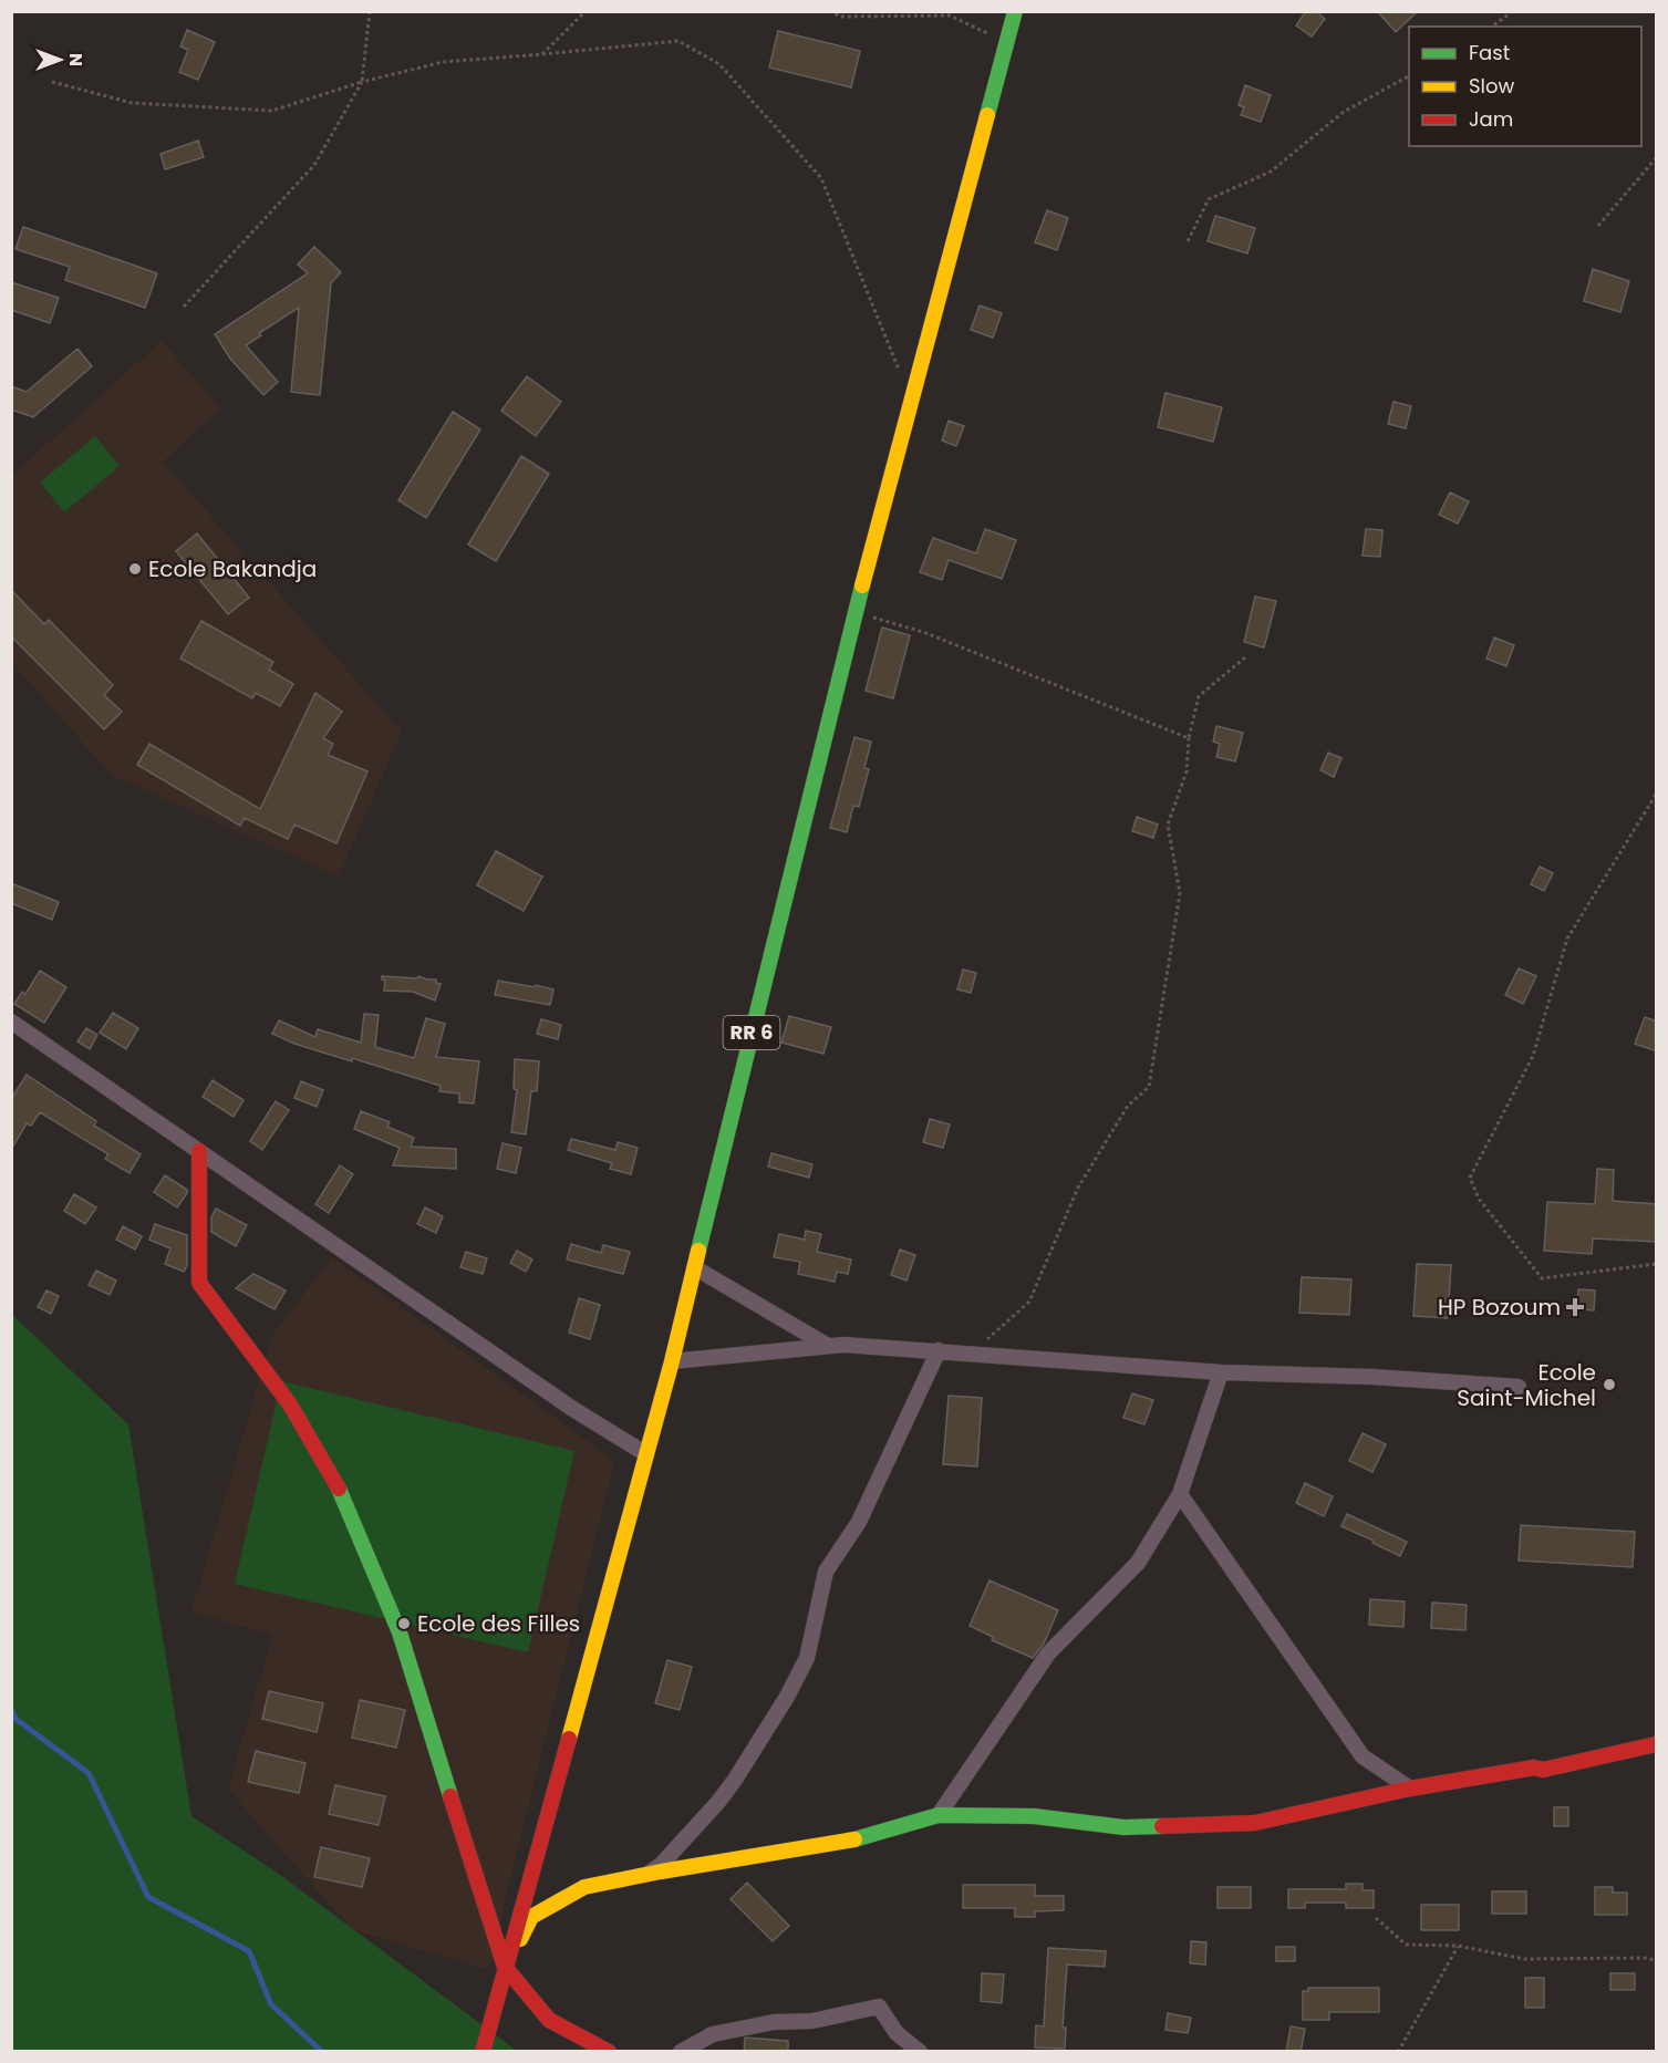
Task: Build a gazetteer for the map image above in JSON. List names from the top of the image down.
{
  "streets": {
    "street": ["RR 6"]
  },
  "places": {
    "other": ["Ecole Bakandja", "Ecole Saint-Michel", "Ecole des Filles"],
    "health": ["HP Bozoum"]
  },
  "legend": ["Fast", "Slow", "Jam"],
  "north": "right"
}
